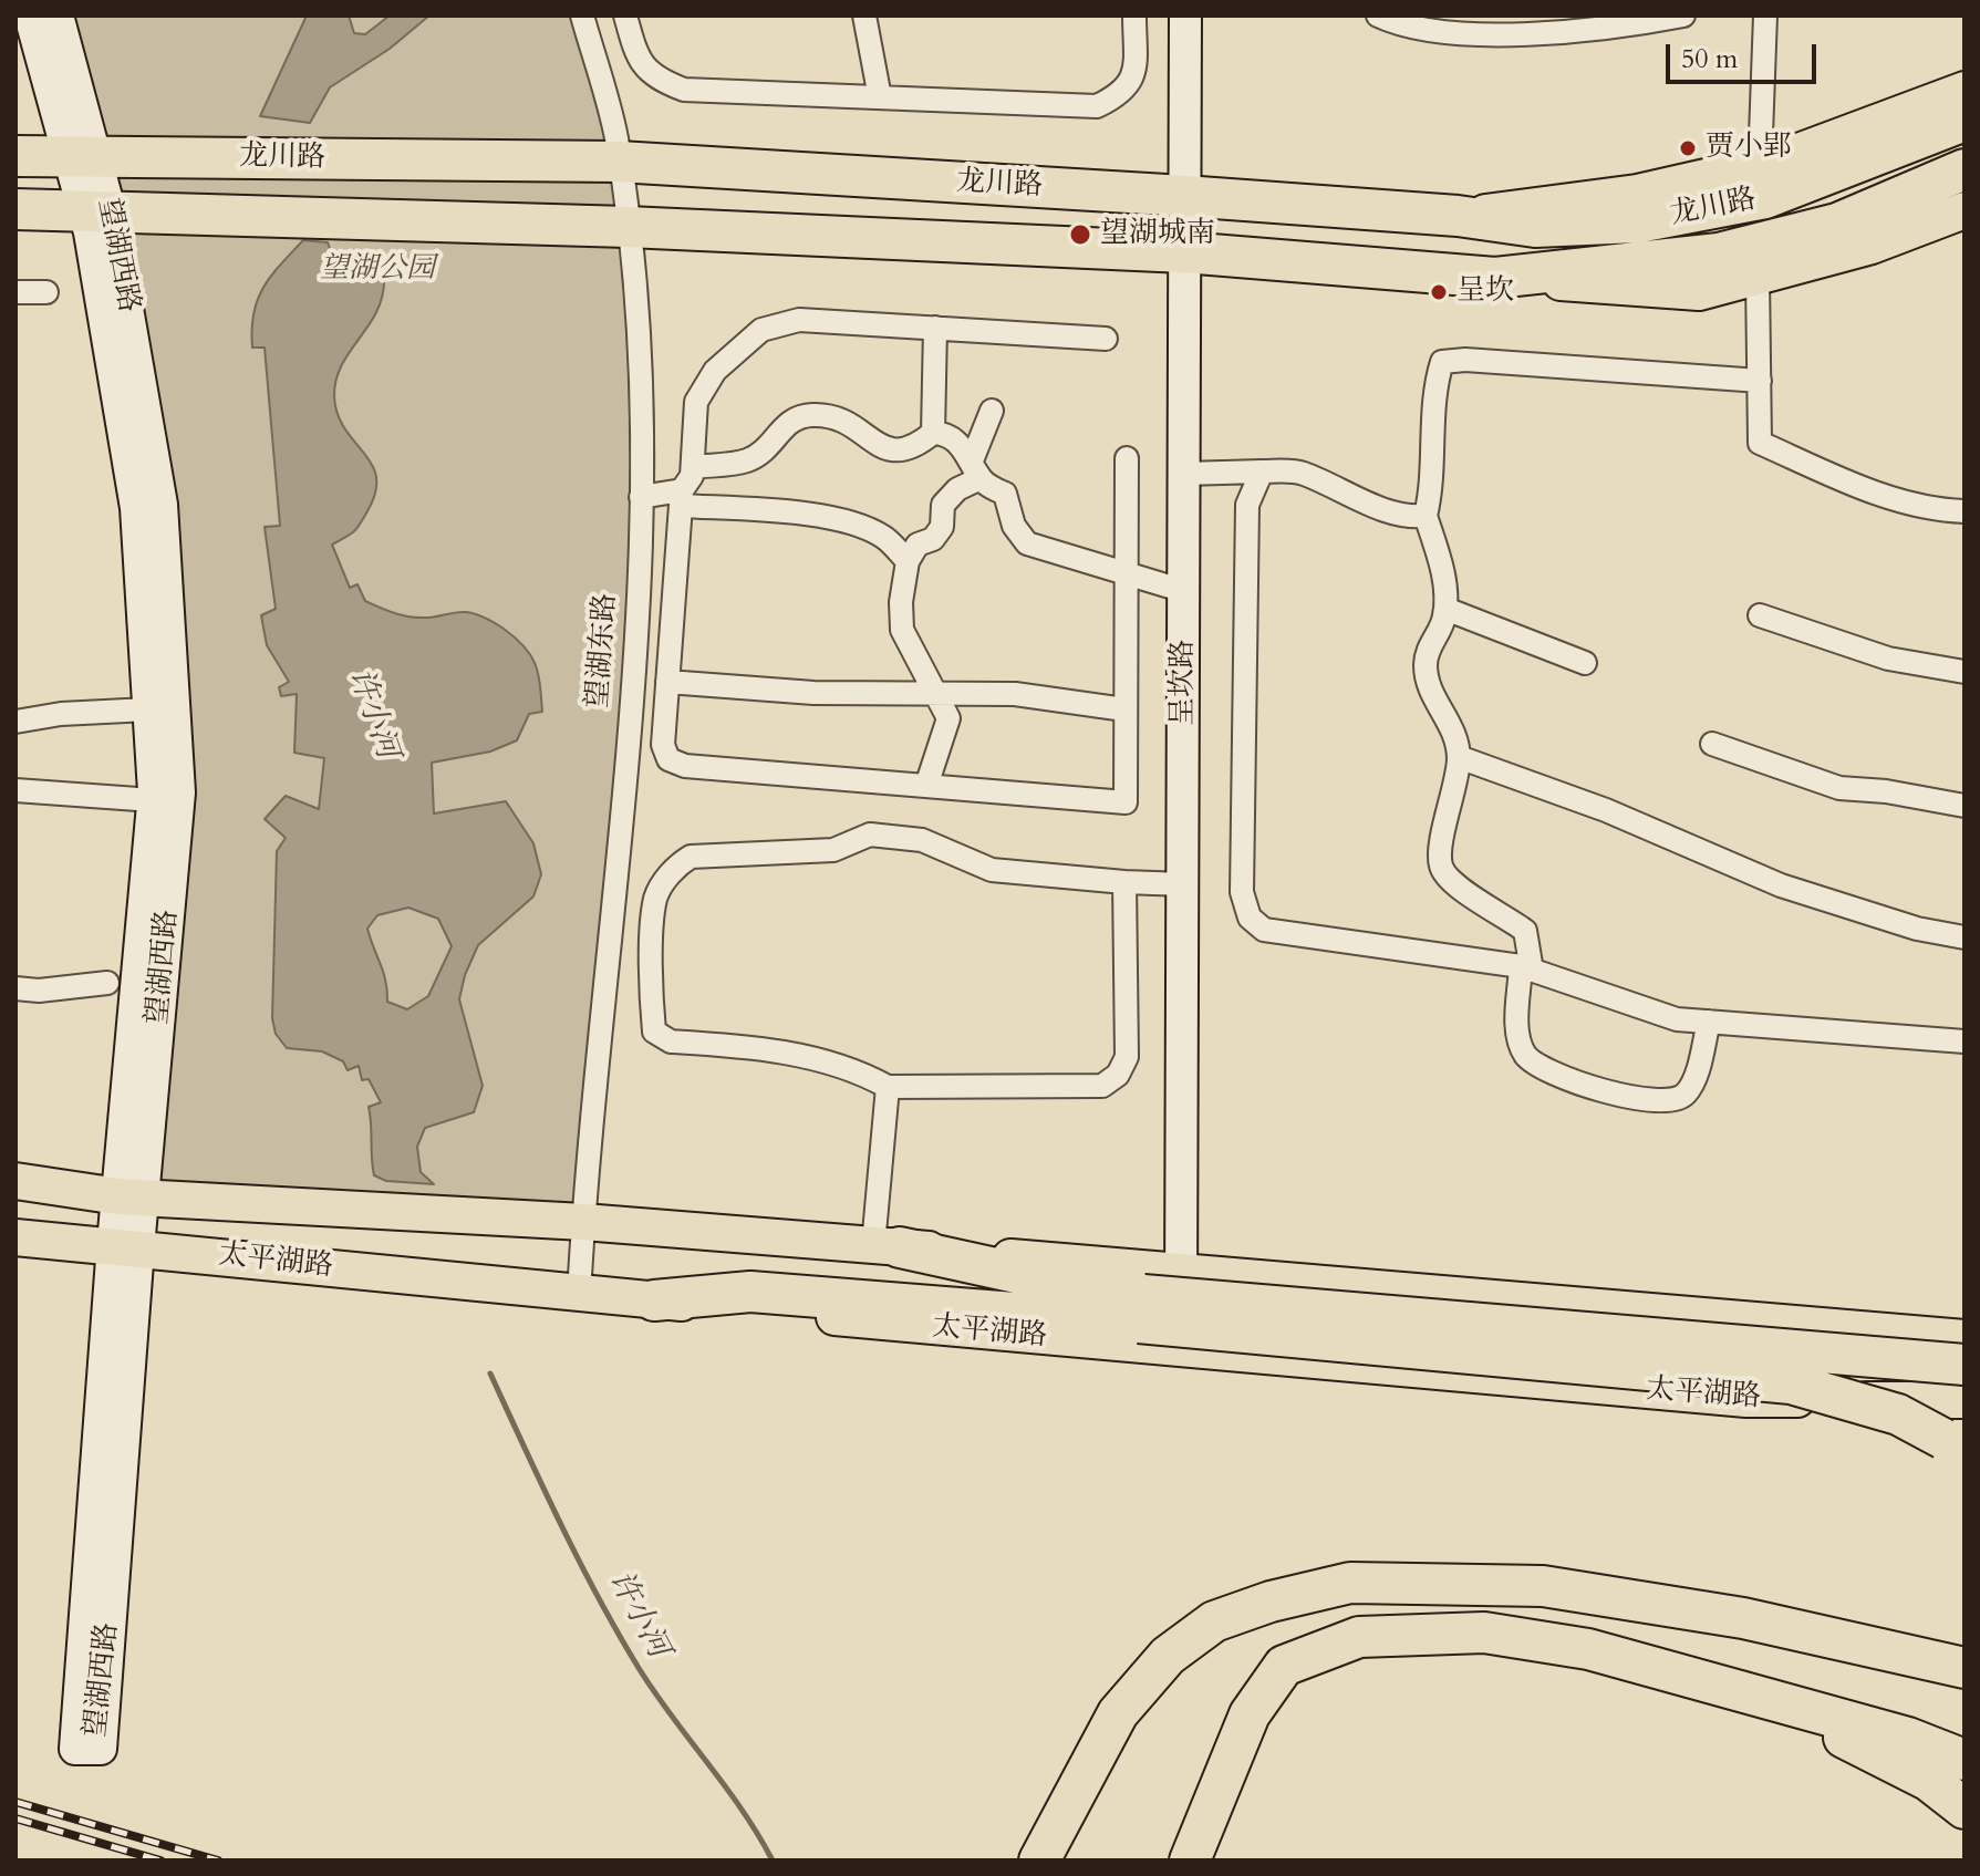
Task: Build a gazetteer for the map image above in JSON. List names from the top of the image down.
{
  "streets": {
    "highway": ["龙川路"],
    "main road": ["太平湖路"],
    "street": ["望湖西路", "望湖东路", "呈坎路"]
  },
  "crossings": [
    ["龙川路", "望湖西路"],
    ["龙川路", "望湖东路"],
    ["龙川路", "呈坎路"],
    ["望湖西路", "太平湖路"],
    ["望湖东路", "太平湖路"],
    ["呈坎路", "太平湖路"]
  ],
  "water": ["许小河"],
  "parks": ["望湖公园"],
  "places": ["贾小郢", "望湖城南", "呈坎"],
  "scale_bar": "50 m"
}
